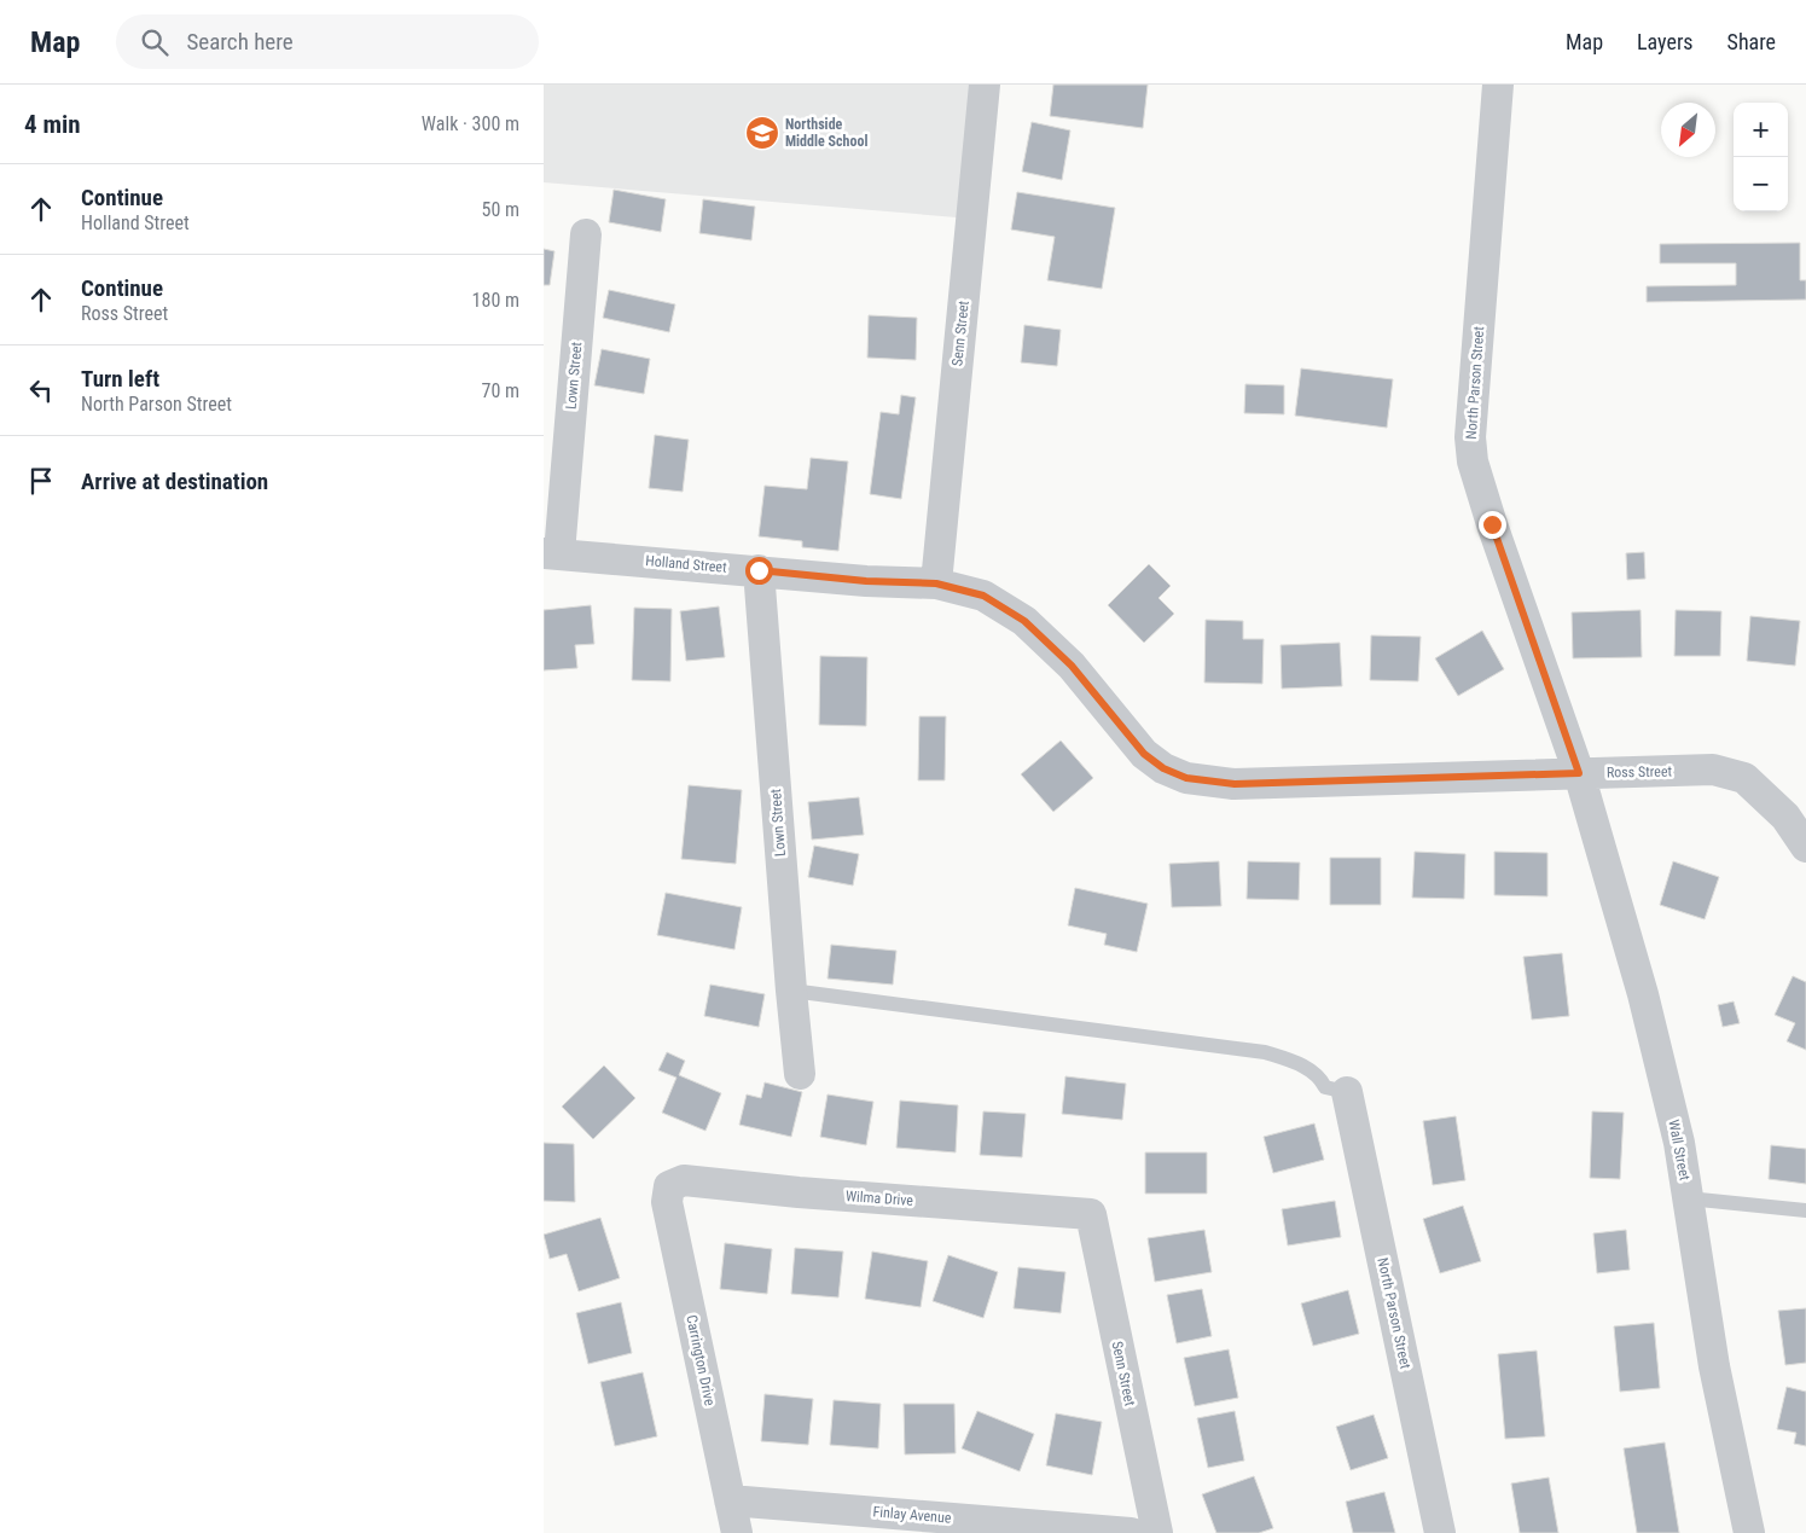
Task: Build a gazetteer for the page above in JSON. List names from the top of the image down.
{
  "streets": {
    "street": [
      "Senn Street",
      "Lown Street",
      "North Parson Street",
      "Holland Street",
      "Ross Street",
      "Wall Street",
      "Wilma Drive",
      "Carrington Drive",
      "Finlay Avenue"
    ]
  },
  "crossings": [
    ["Senn Street", "Holland Street"],
    ["Senn Street", "Ross Street"],
    ["Senn Street", "Wilma Drive"],
    ["Lown Street", "Holland Street"],
    ["North Parson Street", "Ross Street"],
    ["North Parson Street", "Wall Street"],
    ["Holland Street", "Ross Street"],
    ["Ross Street", "Wall Street"],
    ["Wilma Drive", "Carrington Drive"],
    ["Carrington Drive", "Finlay Avenue"]
  ],
  "places": {
    "school or university": ["Northside Middle School"]
  },
  "north": "bottom left",
  "page": {
    "header": "Map",
    "search": "Search here",
    "nav": ["Map", "Layers", "Share"],
    "heading": ["4 min", "Walk · 300 m"],
    "map_buttons": ["+", "−"],
    "list": [
      ["Continue", "Holland Street", "50 m"],
      ["Continue", "Ross Street", "180 m"],
      ["Turn left", "North Parson Street", "70 m"],
      "Arrive at destination"
    ]
  }
}
